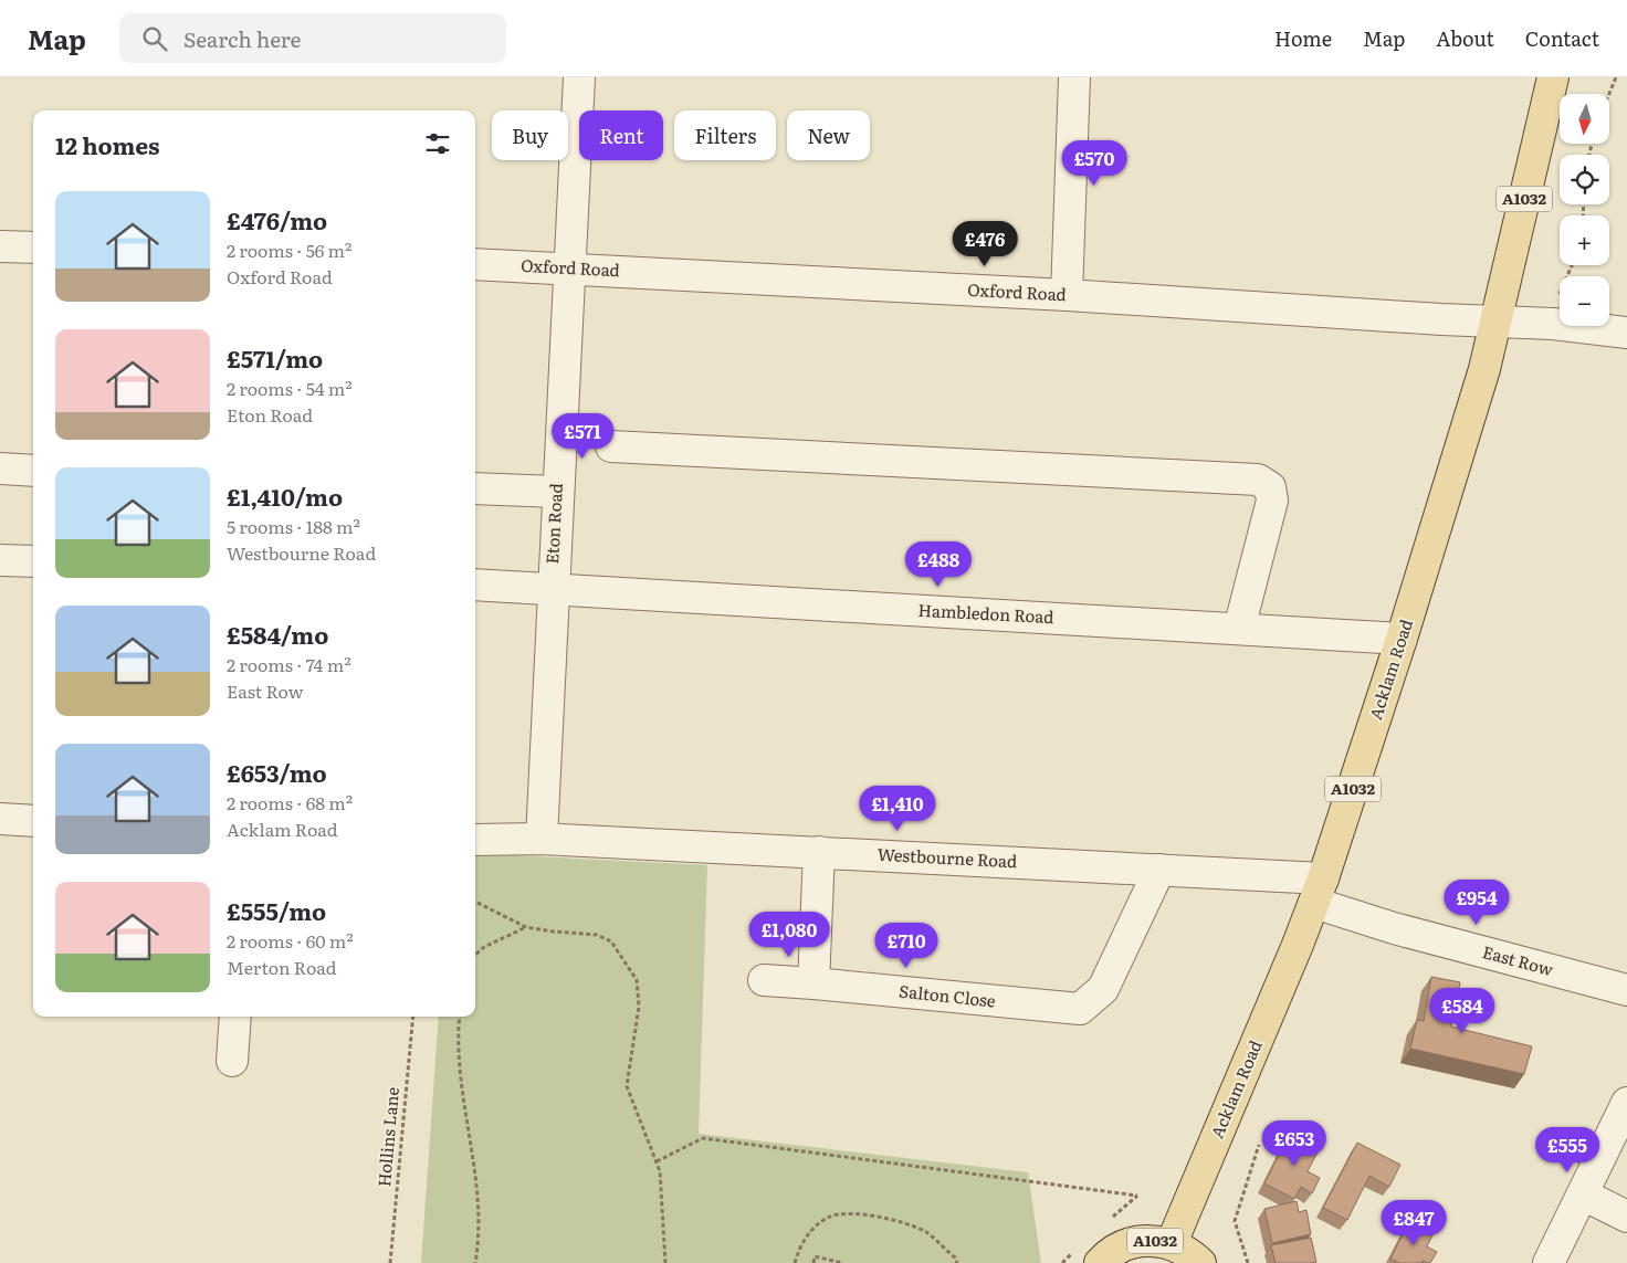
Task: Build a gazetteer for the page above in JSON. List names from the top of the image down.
{
  "streets": {
    "main road": ["A1032", "Acklam Road"],
    "street": [
      "Oxford Road",
      "Eton Road",
      "Hambledon Road",
      "Westbourne Road",
      "East Row",
      "Salton Close"
    ],
    "path": ["Hollins Lane"]
  },
  "crossings": [
    ["A1032", "Acklam Road"],
    ["Oxford Road", "Eton Road"],
    ["Oxford Road", "Acklam Road"],
    ["Eton Road", "Hambledon Road"],
    ["Eton Road", "Westbourne Road"],
    ["Hambledon Road", "Acklam Road"],
    ["Acklam Road", "Westbourne Road"],
    ["Acklam Road", "East Row"],
    ["Westbourne Road", "East Row"],
    ["Westbourne Road", "Salton Close"]
  ],
  "north": "bottom",
  "page": {
    "header": "Map",
    "search": "Search here",
    "nav": [
      "Home",
      "Map",
      "About",
      "Contact"
    ],
    "map_buttons": ["+", "−"],
    "chip": [
      "Buy",
      "Rent",
      "Filters",
      "New"
    ],
    "heading": "12 homes",
    "price": [
      "£570",
      "£476",
      "£571",
      "£488",
      "£1,410",
      "£954",
      "£1,080",
      "£710",
      "£584",
      "£653",
      "£555",
      "£847"
    ],
    "list": [
      {
        "name": "£476/mo",
        "note": "2 rooms · 56 m² · Oxford Road"
      },
      {
        "name": "£571/mo",
        "note": "2 rooms · 54 m² · Eton Road"
      },
      {
        "name": "£1,410/mo",
        "note": "5 rooms · 188 m² · Westbourne Road"
      },
      {
        "name": "£584/mo",
        "note": "2 rooms · 74 m² · East Row"
      },
      {
        "name": "£653/mo",
        "note": "2 rooms · 68 m² · Acklam Road"
      },
      {
        "name": "£555/mo",
        "note": "2 rooms · 60 m² · Merton Road"
      }
    ]
  }
}
